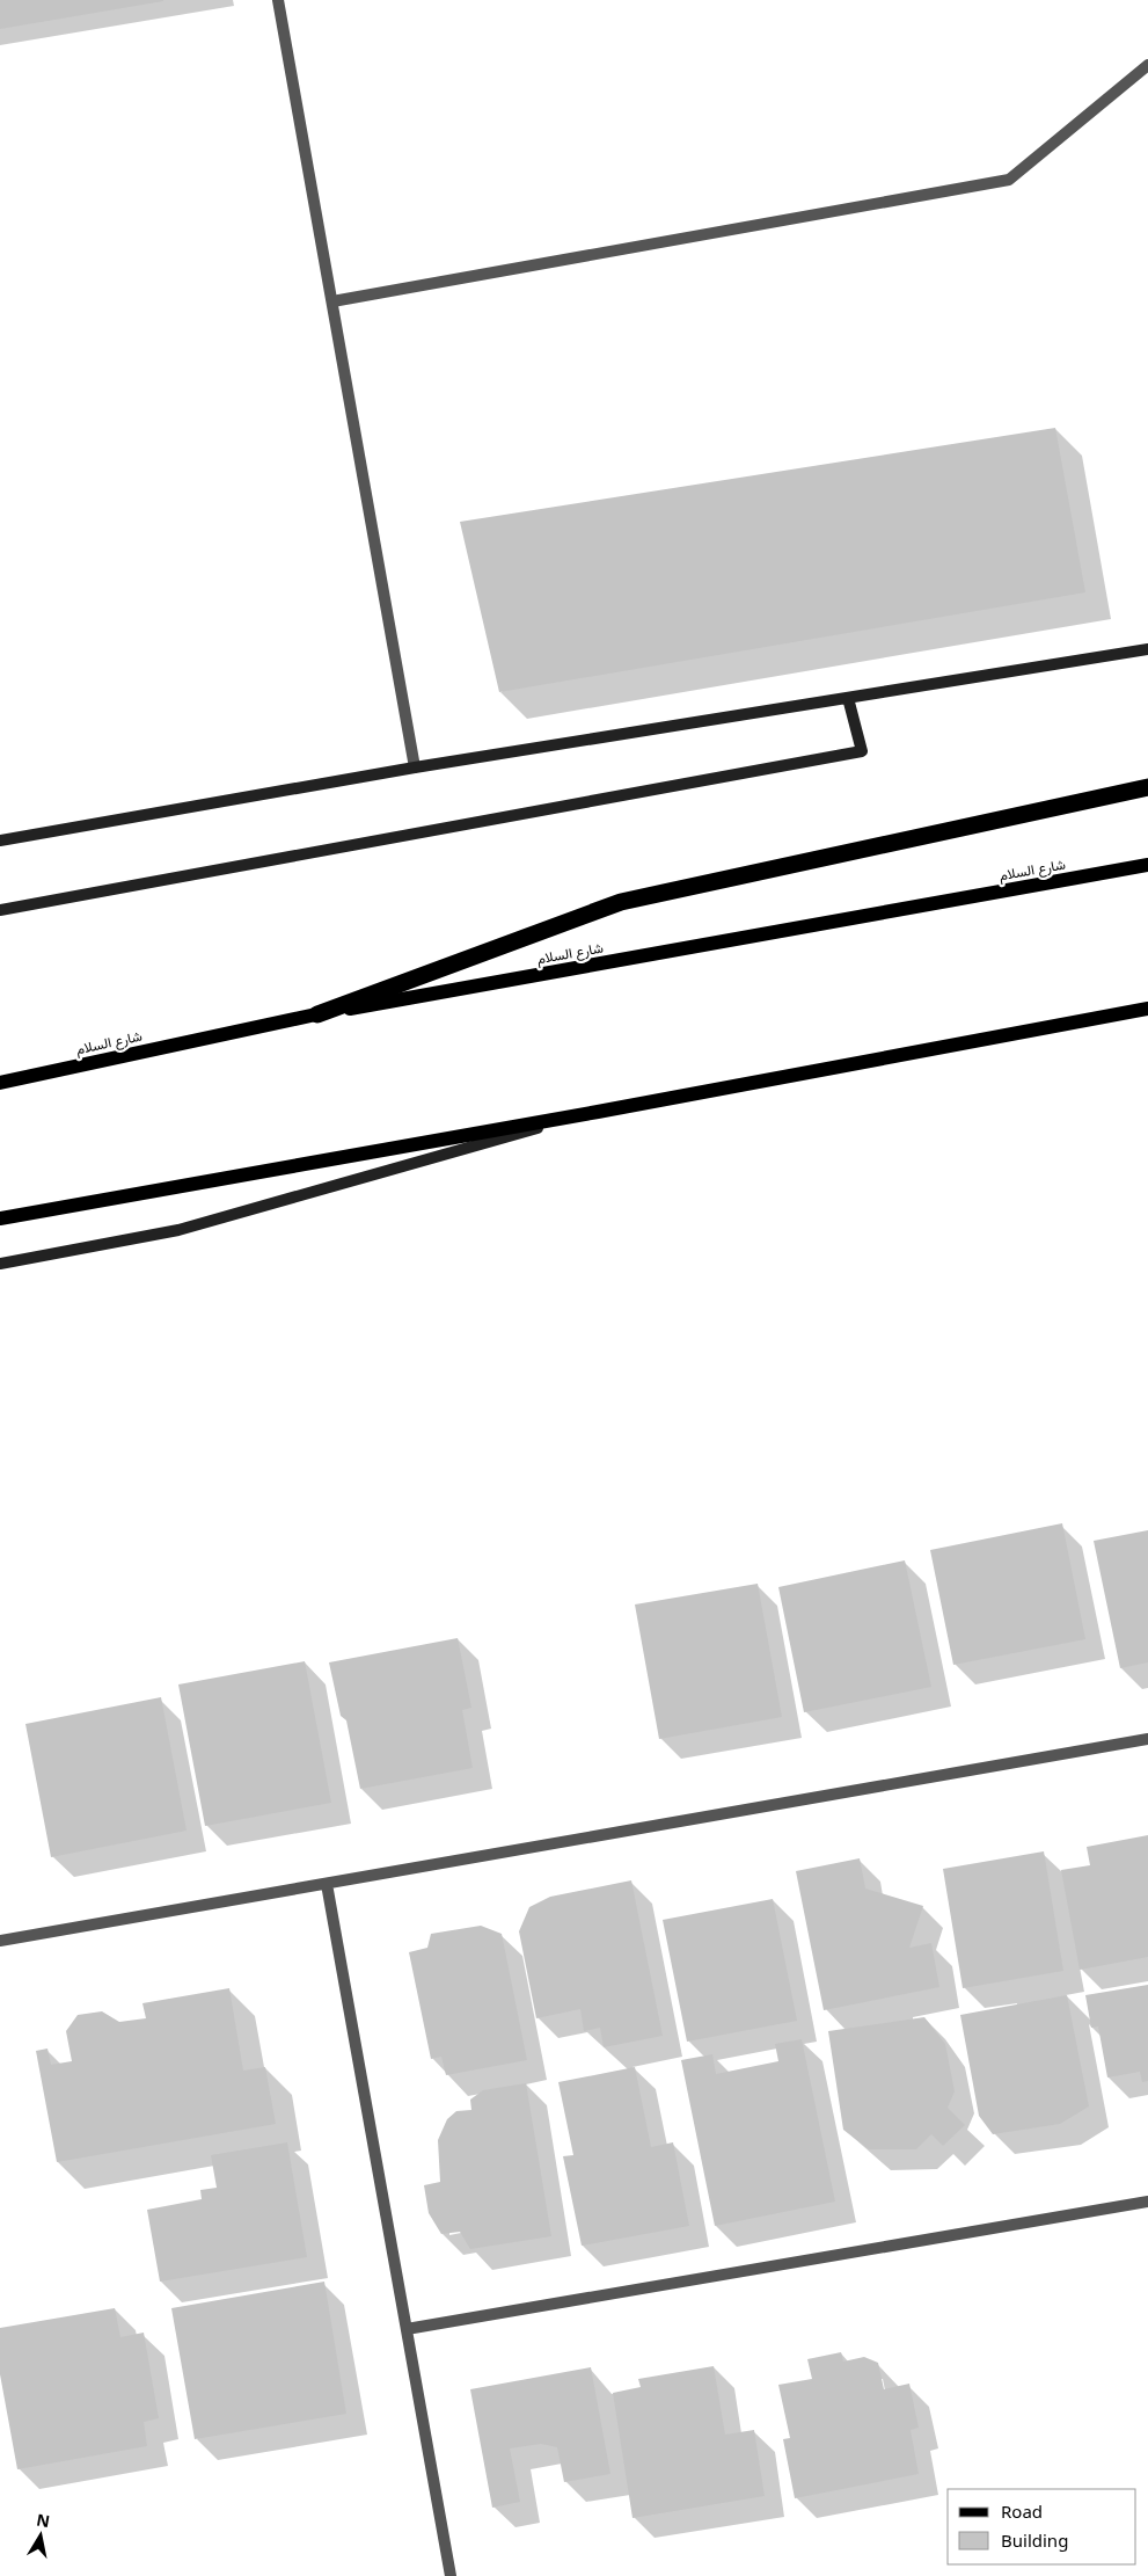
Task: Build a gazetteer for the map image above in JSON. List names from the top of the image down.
{
  "streets": {
    "main road": ["شارع السلام"]
  },
  "legend": ["Road", "Building"],
  "north": "top"
}
